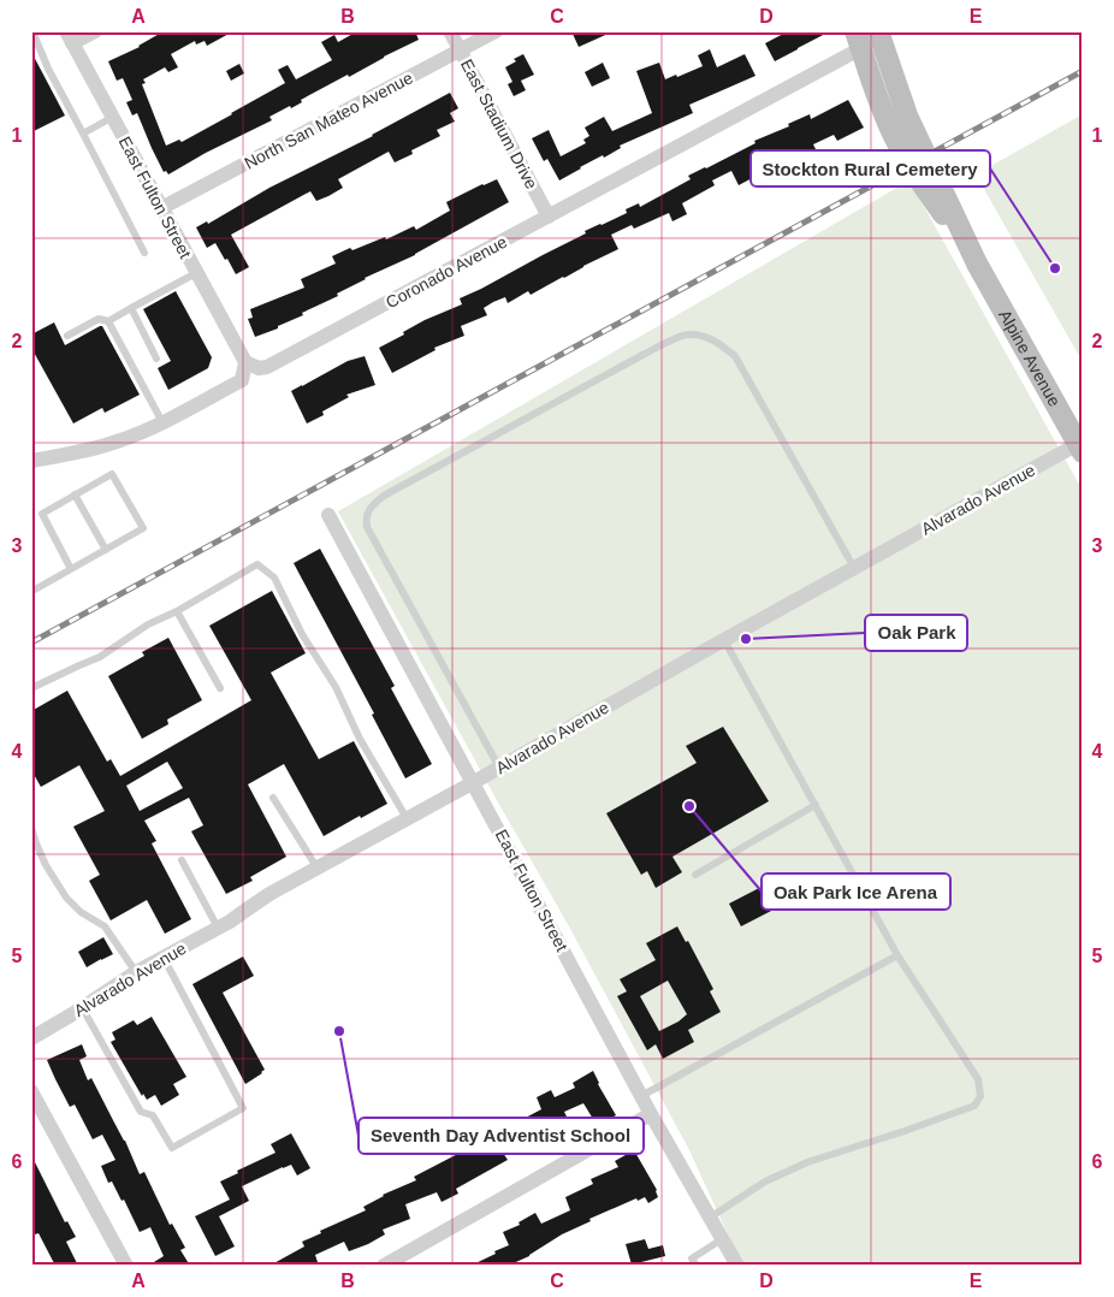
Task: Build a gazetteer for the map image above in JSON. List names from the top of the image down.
{
  "streets": {
    "street": [
      "North San Mateo Avenue",
      "East Stadium Drive",
      "East Fulton Street",
      "Coronado Avenue",
      "Alpine Avenue",
      "Alvarado Avenue"
    ]
  },
  "crossings": [
    ["North San Mateo Avenue", "East Stadium Drive"],
    ["North San Mateo Avenue", "East Fulton Street"],
    ["East Stadium Drive", "Coronado Avenue"],
    ["East Fulton Street", "Coronado Avenue"],
    ["East Fulton Street", "Alvarado Avenue"],
    ["Coronado Avenue", "Alpine Avenue"],
    ["Alpine Avenue", "Alvarado Avenue"]
  ],
  "places": [
    "Stockton Rural Cemetery",
    "Oak Park",
    "Oak Park Ice Arena",
    "Seventh Day Adventist School"
  ],
  "grid": {
    "columns": [
      "A",
      "B",
      "C",
      "D",
      "E"
    ],
    "rows": [
      "1",
      "2",
      "3",
      "4",
      "5",
      "6"
    ]
  }
}
